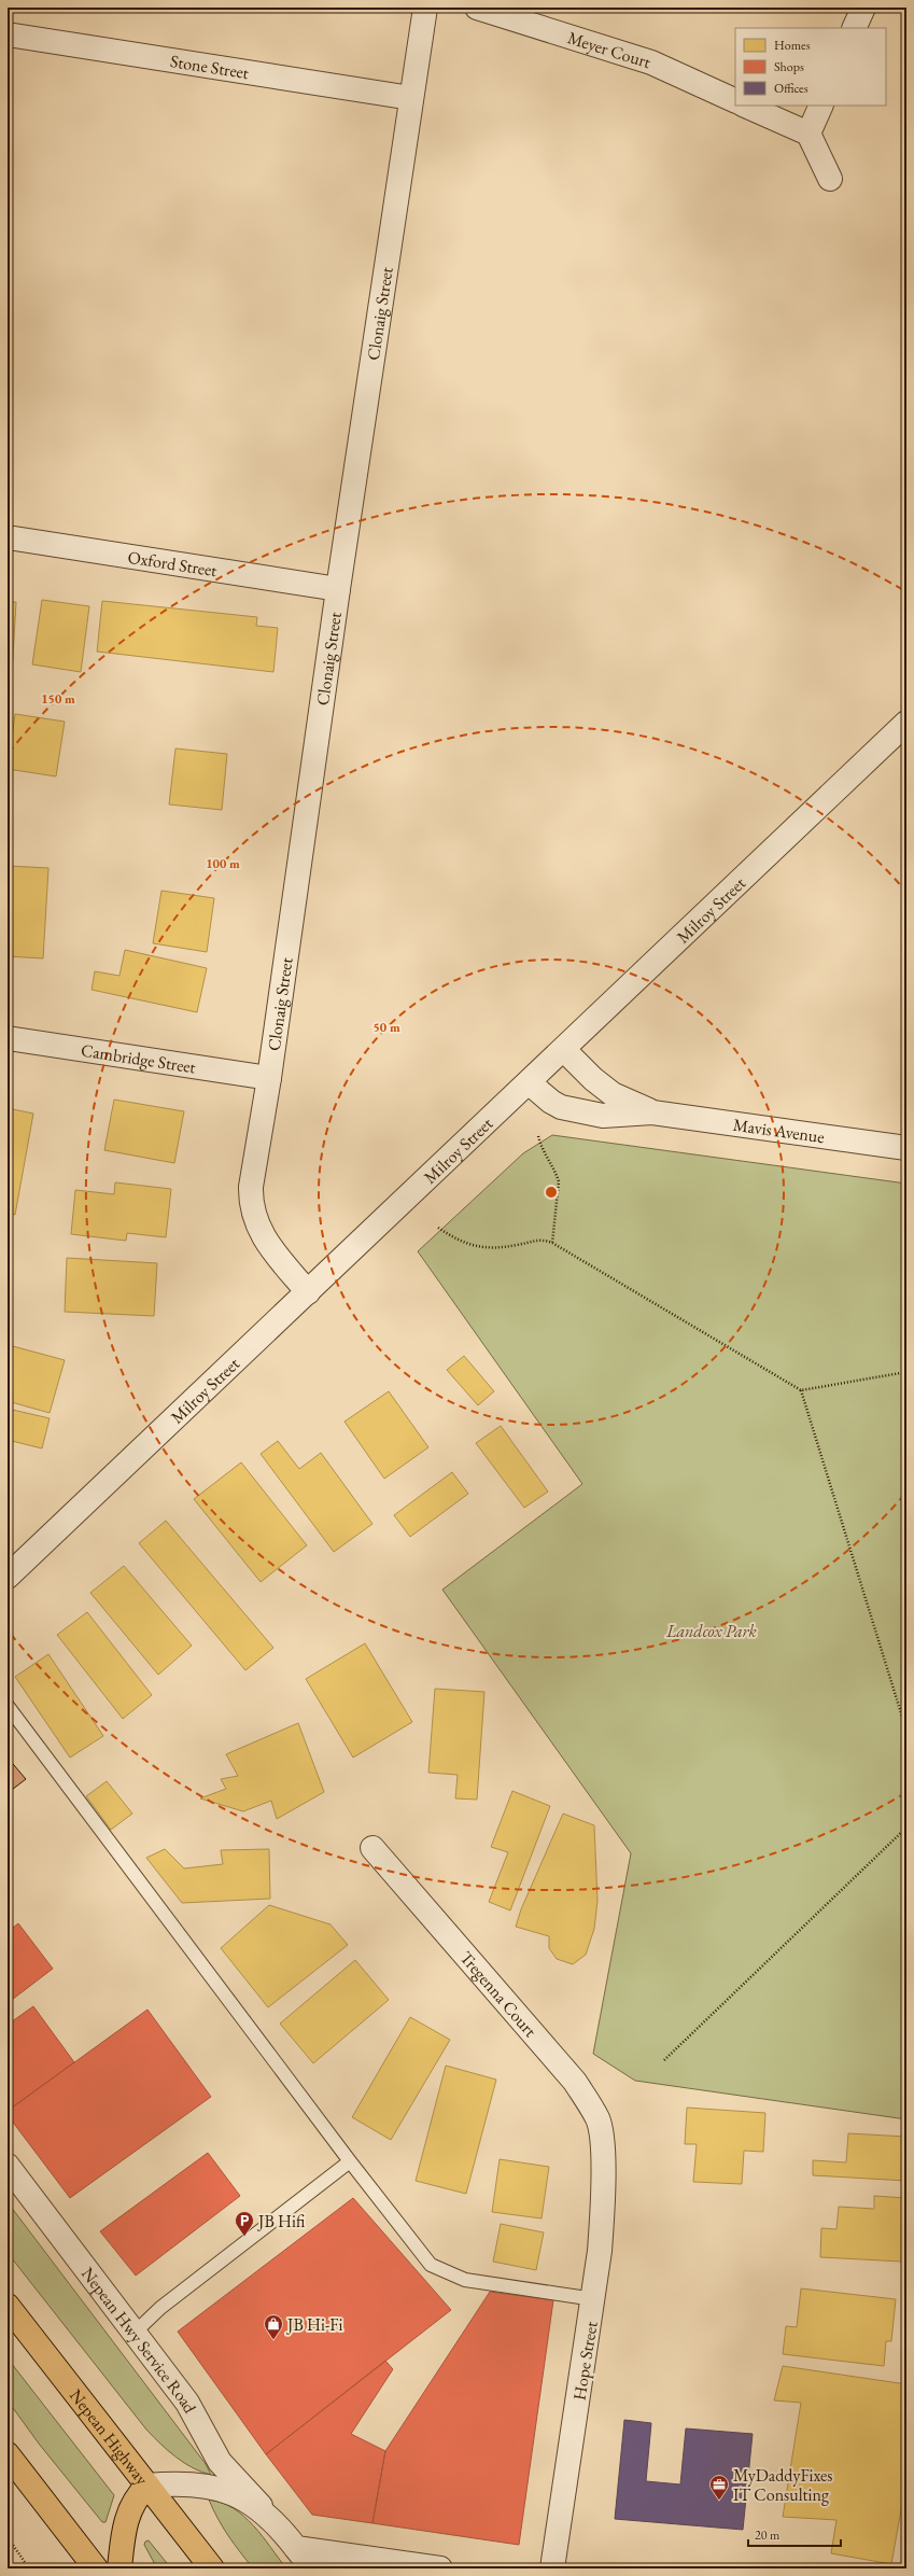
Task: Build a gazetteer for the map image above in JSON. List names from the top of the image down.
{
  "streets": {
    "highway": ["Nepean Highway"],
    "street": [
      "Meyer Court",
      "Stone Street",
      "Clonaig Street",
      "Oxford Street",
      "Milroy Street",
      "Cambridge Street",
      "Mavis Avenue",
      "Tregenna Court",
      "Nepean Hwy Service Road",
      "Hope Street"
    ]
  },
  "crossings": [
    ["Stone Street", "Clonaig Street"],
    ["Clonaig Street", "Oxford Street"],
    ["Clonaig Street", "Milroy Street"],
    ["Clonaig Street", "Cambridge Street"],
    ["Milroy Street", "Mavis Avenue"],
    ["Tregenna Court", "Hope Street"]
  ],
  "parks": ["Landcox Park"],
  "places": {
    "parking": ["JB Hifi"],
    "shop": ["JB Hi-Fi"],
    "office": ["MyDaddyFixes IT Consulting"]
  },
  "legend": ["Homes", "Shops", "Offices"],
  "scale_bar": "20 m",
  "rings": ["150 m", "100 m", "50 m"]
}
